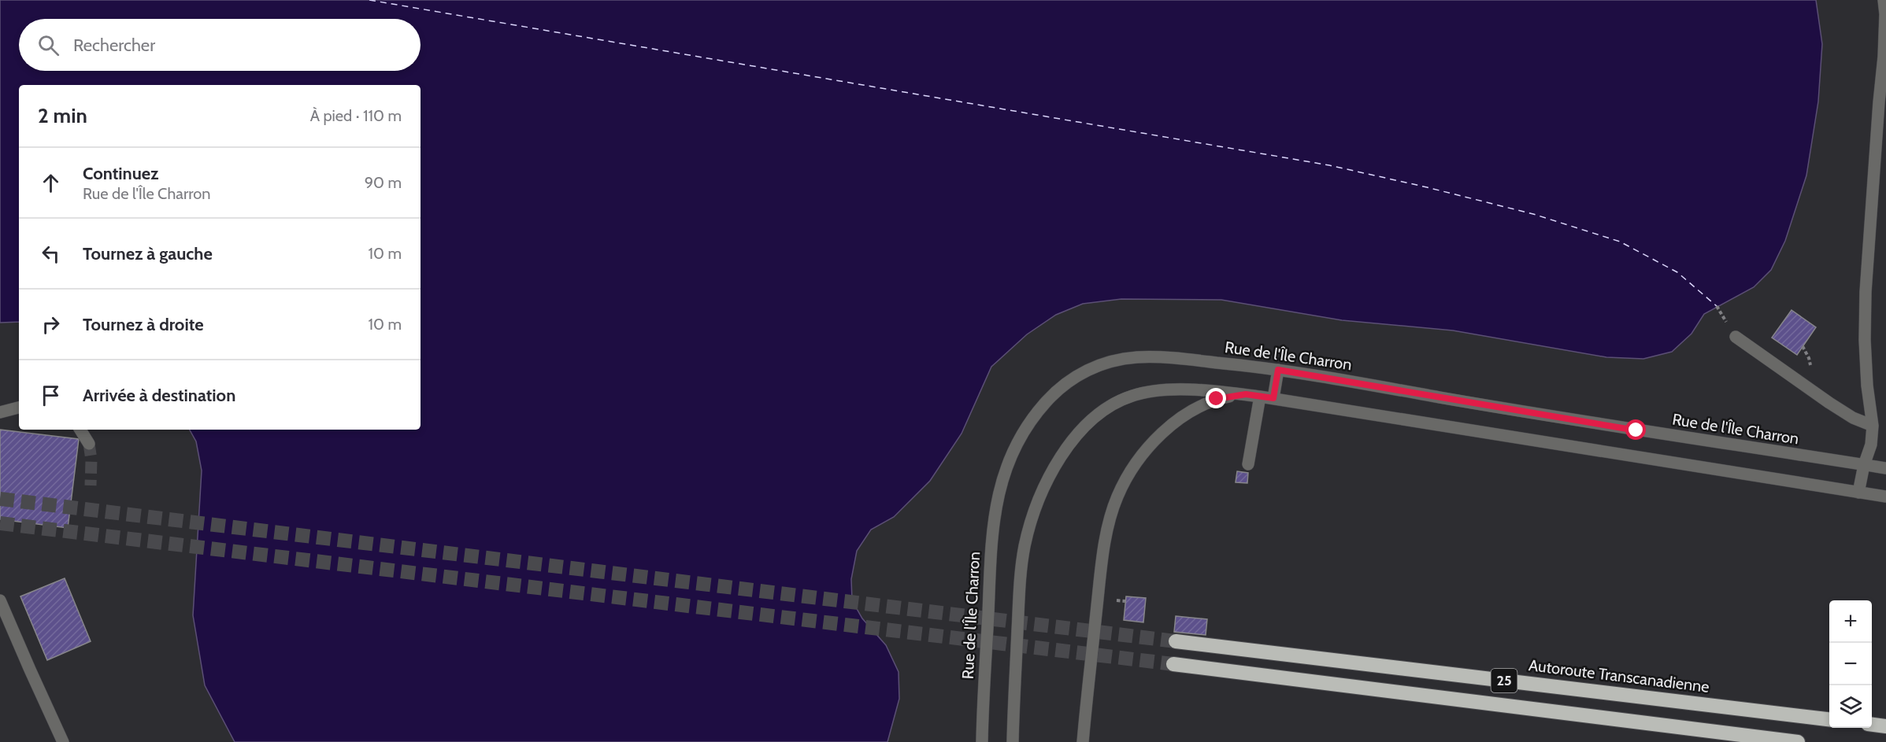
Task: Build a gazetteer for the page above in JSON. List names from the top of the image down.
{
  "streets": {
    "highway": ["Autoroute Transcanadienne", "25"],
    "street": ["Rue de l'Île Charron"]
  },
  "page": {
    "search": "Rechercher",
    "heading": ["2 min", "À pied · 110 m"],
    "list": [
      ["Continuez", "Rue de l'Île Charron", "90 m"],
      ["Tournez à gauche", "10 m"],
      ["Tournez à droite", "10 m"],
      "Arrivée à destination"
    ],
    "map_buttons": ["+", "−"]
  }
}
